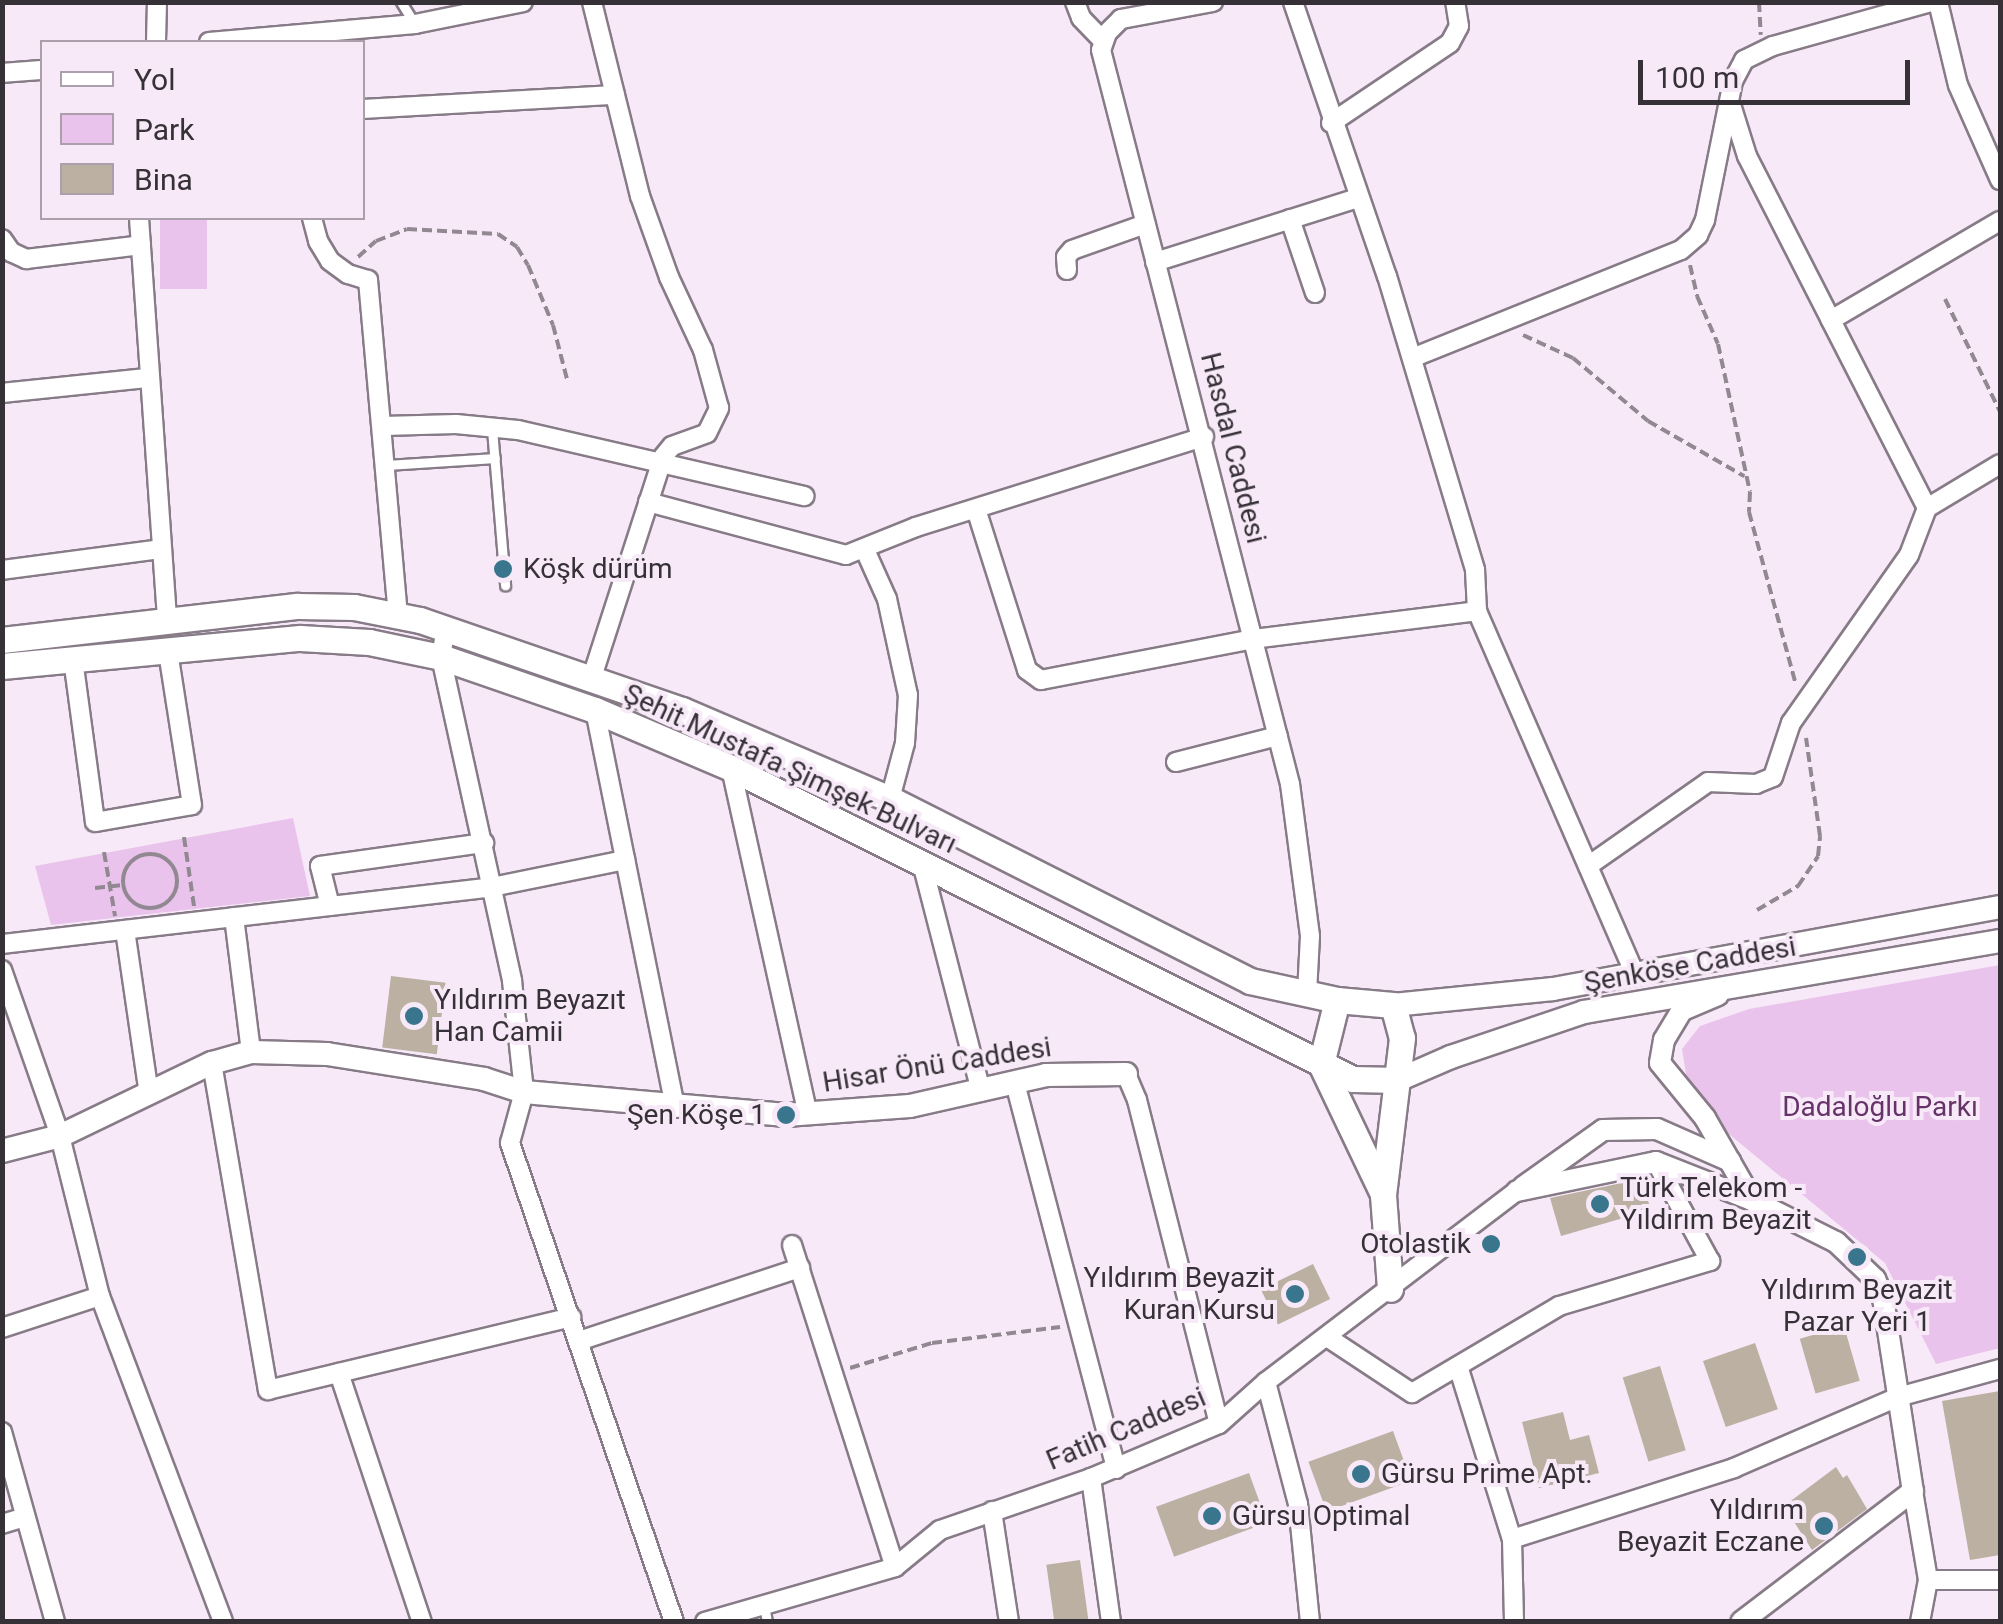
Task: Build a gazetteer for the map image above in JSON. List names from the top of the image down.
{
  "streets": {
    "main road": ["Şehit Mustafa Şimşek Bulvarı", "Şenköse Caddesi", "Hisar Önü Caddesi"],
    "street": ["Hasdal Caddesi", "Fatih Caddesi"]
  },
  "crossings": [
    ["Hasdal Caddesi", "Şehit Mustafa Şimşek Bulvarı"],
    ["Şehit Mustafa Şimşek Bulvarı", "Şenköse Caddesi"]
  ],
  "parks": ["Dadaloğlu Parkı"],
  "places": [
    "Köşk dürüm",
    "Yıldırım Beyazıt Han Camii",
    "Şen Köşe 1",
    "Türk Telekom - Yıldırım Beyazit",
    "Otolastik",
    "Yıldırım Beyazit Pazar Yeri 1",
    "Yıldırım Beyazit Kuran Kursu",
    "Gürsu Prime Apt.",
    "Gürsu Optimal",
    "Yıldırım Beyazit Eczane"
  ],
  "legend": ["Yol", "Park", "Bina"],
  "scale_bar": "100 m"
}
